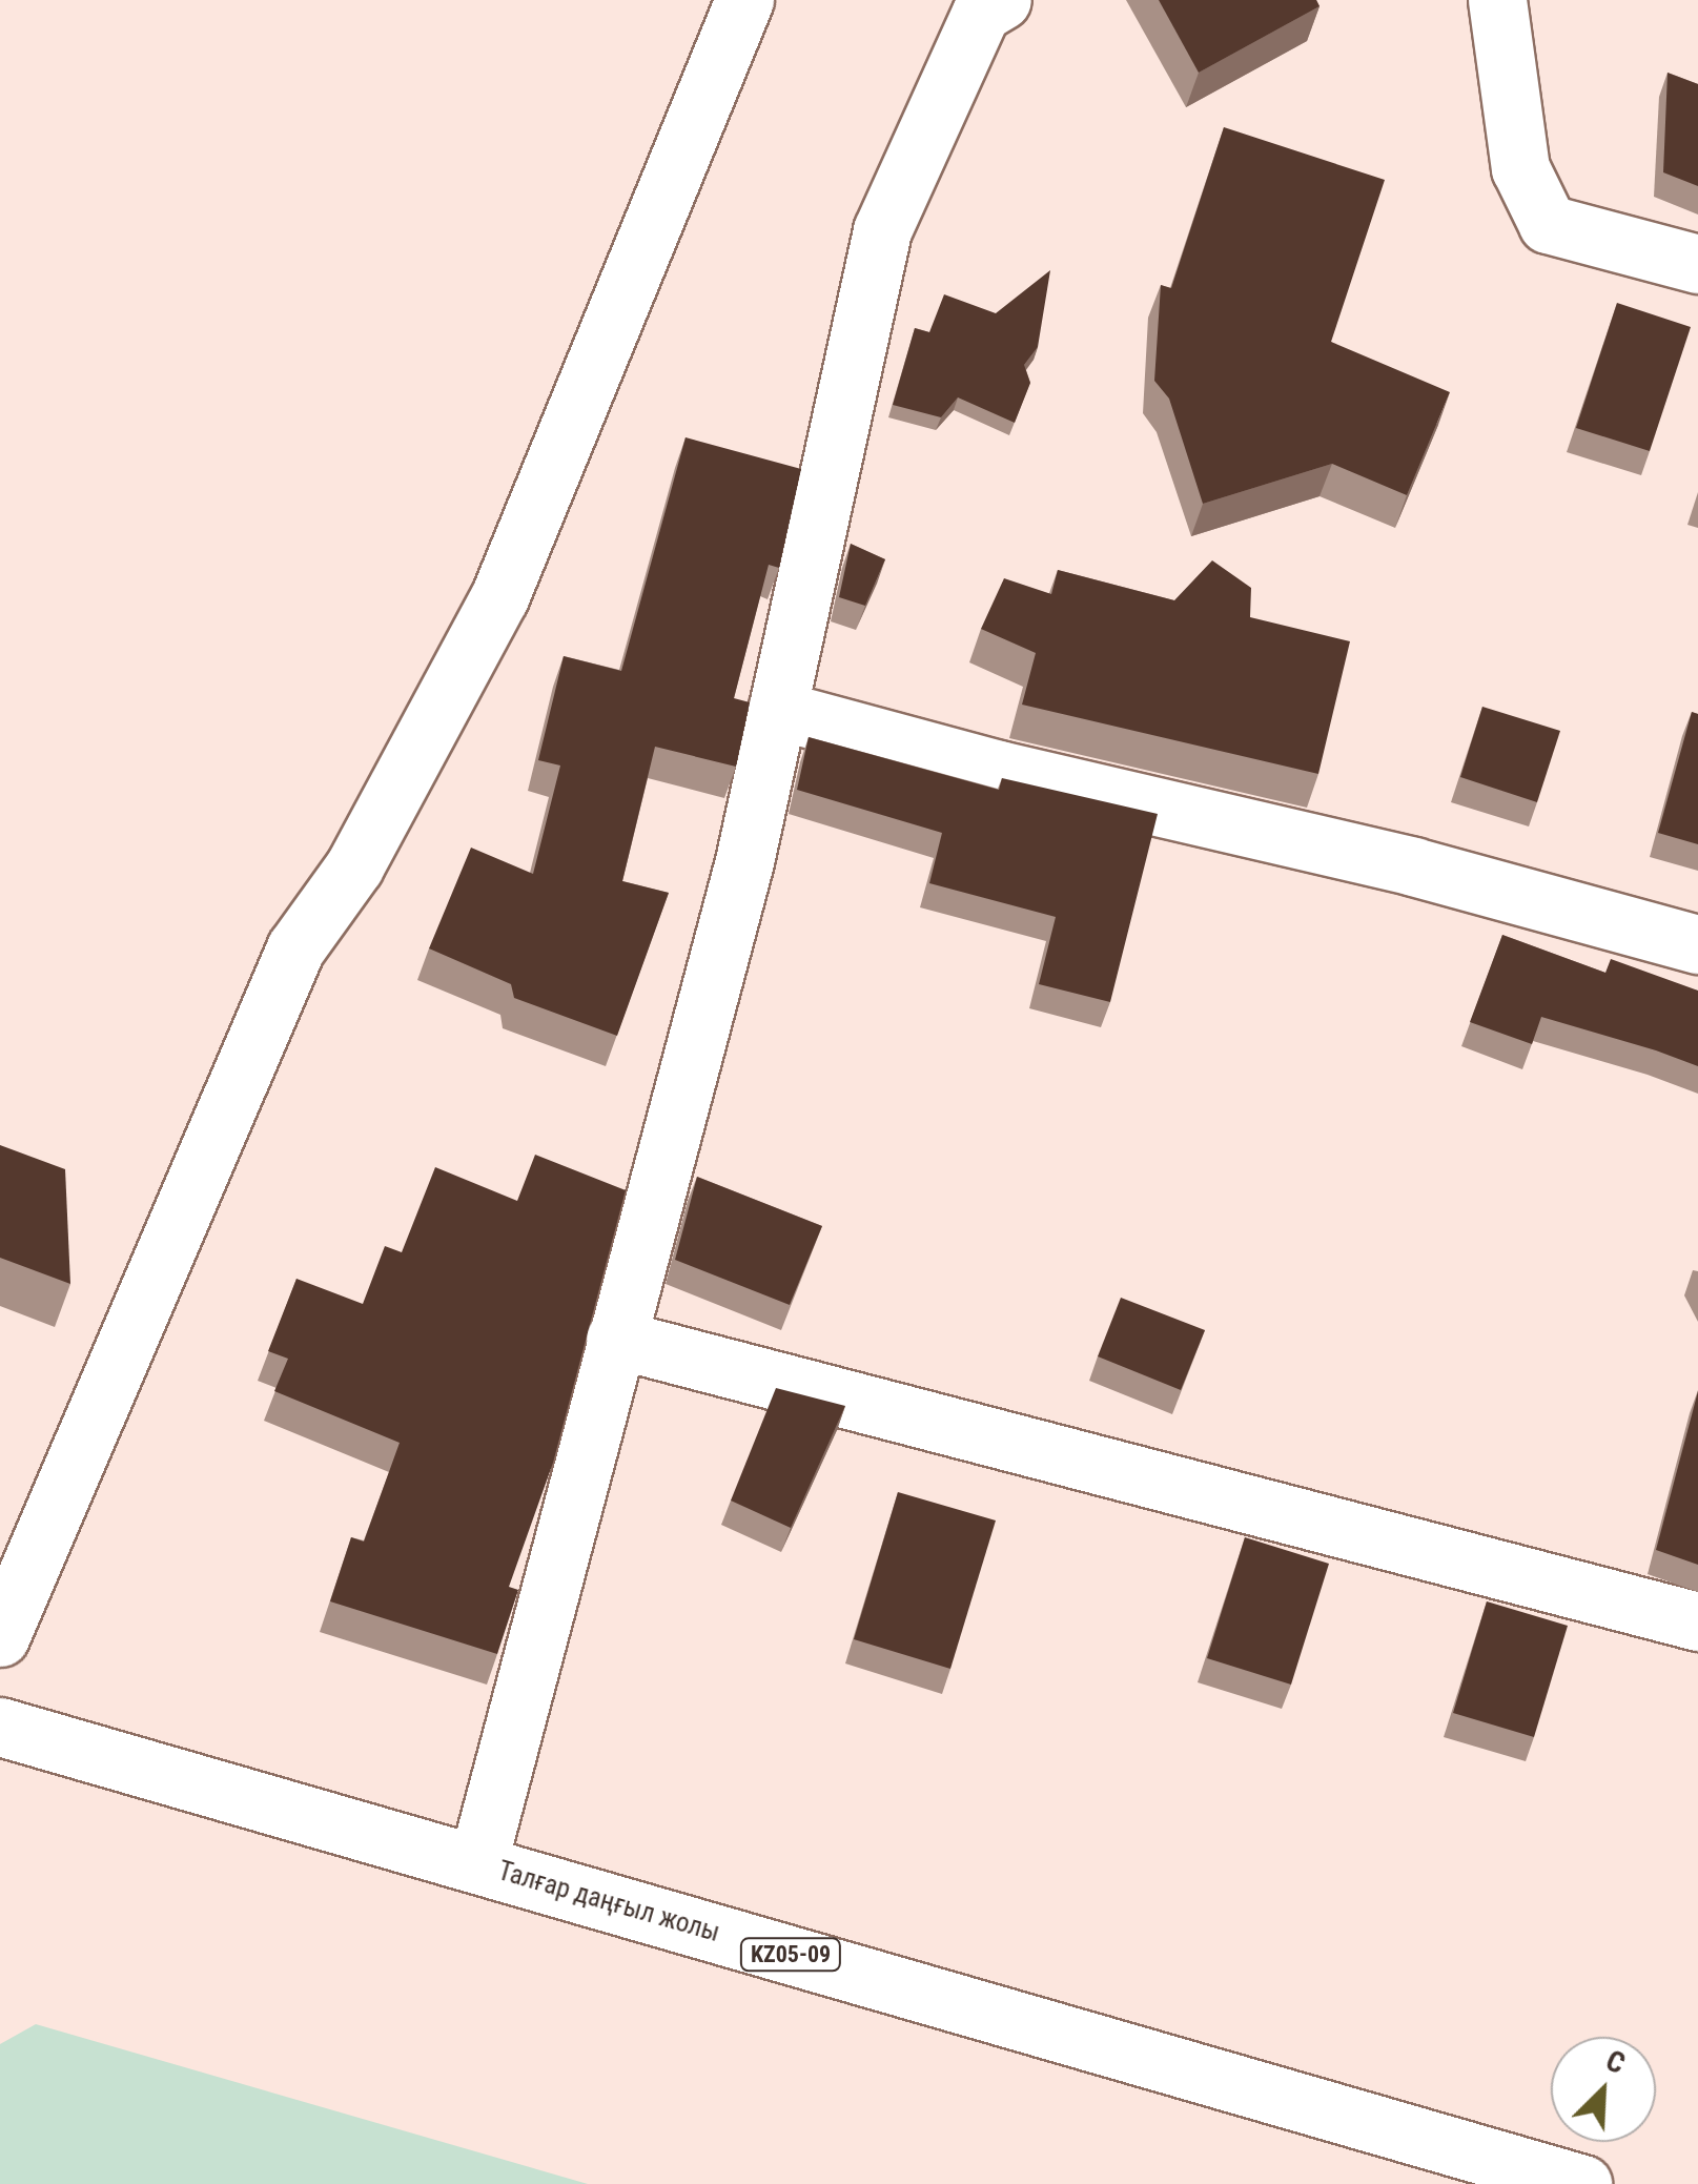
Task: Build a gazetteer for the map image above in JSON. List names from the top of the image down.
{
  "streets": {
    "street": ["Талғар даңғыл жолы", "KZ05-09"]
  },
  "north": "top right"
}
